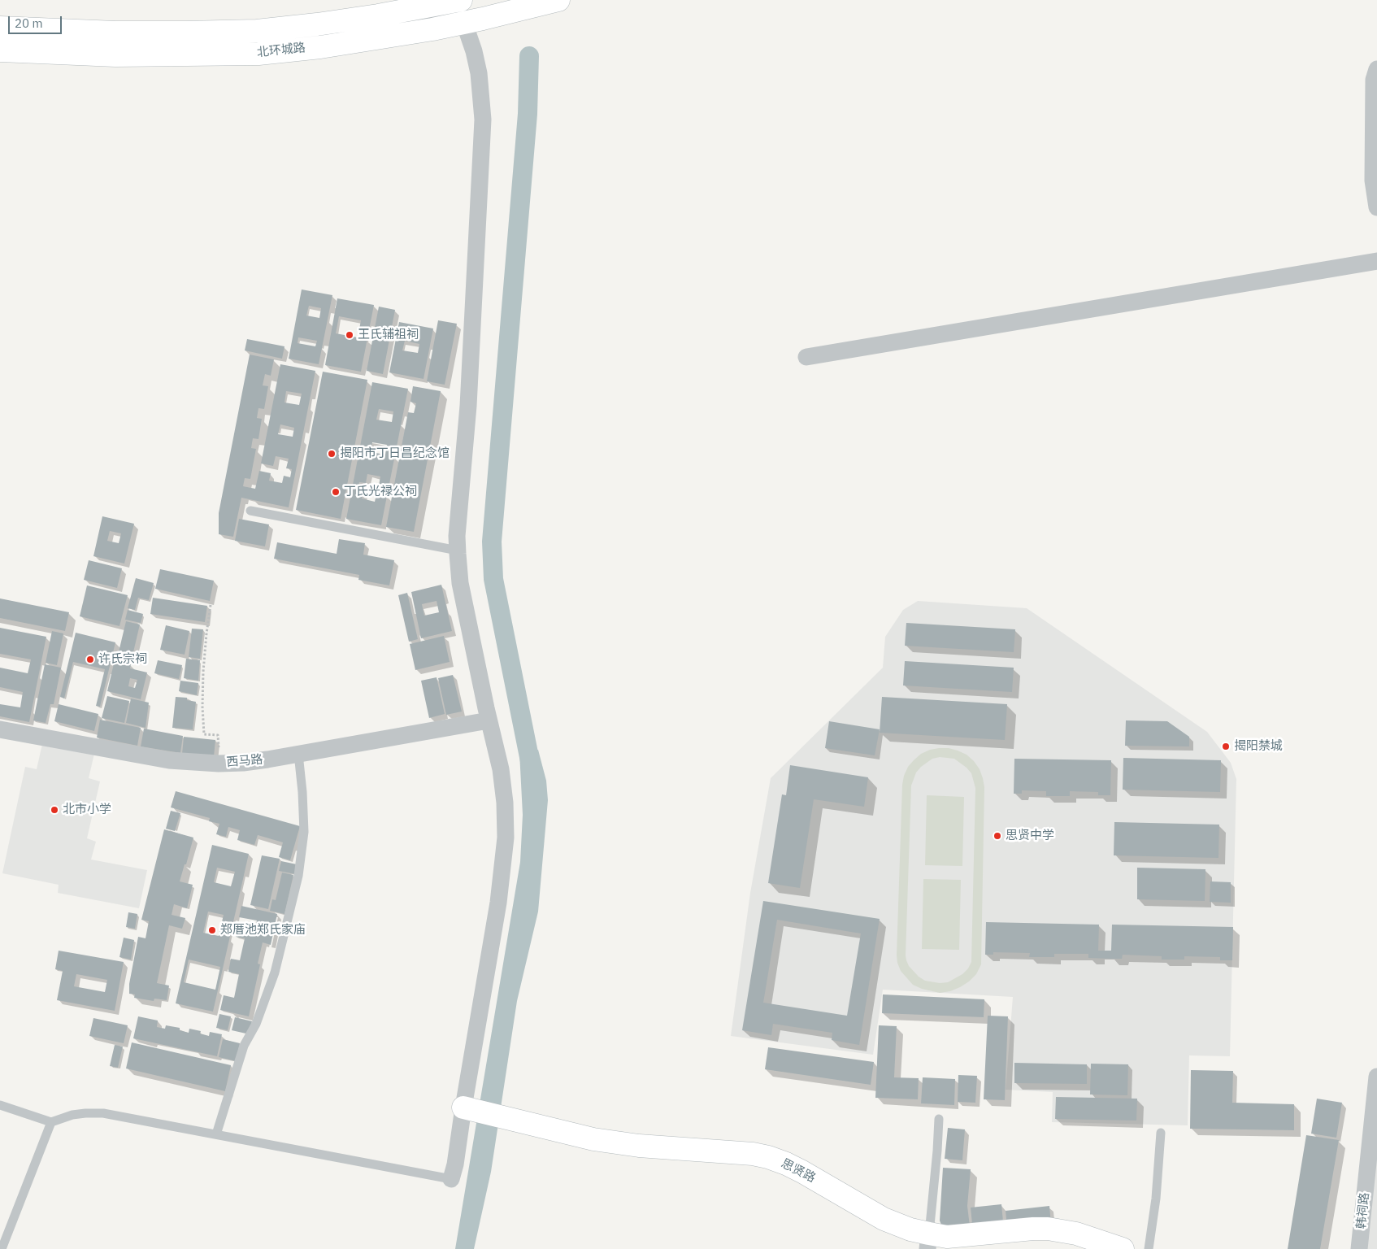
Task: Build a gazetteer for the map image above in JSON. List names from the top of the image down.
{
  "streets": {
    "main road": ["北环城路", "思贤路"],
    "street": ["西马路", "韩祠路"]
  },
  "places": [
    "王氏辅祖祠",
    "揭阳市丁日昌纪念馆",
    "丁氏光禄公祠",
    "许氏宗祠",
    "揭阳禁城",
    "北市小学",
    "思贤中学",
    "郑厝池郑氏家庙"
  ],
  "scale_bar": "20 m"
}
